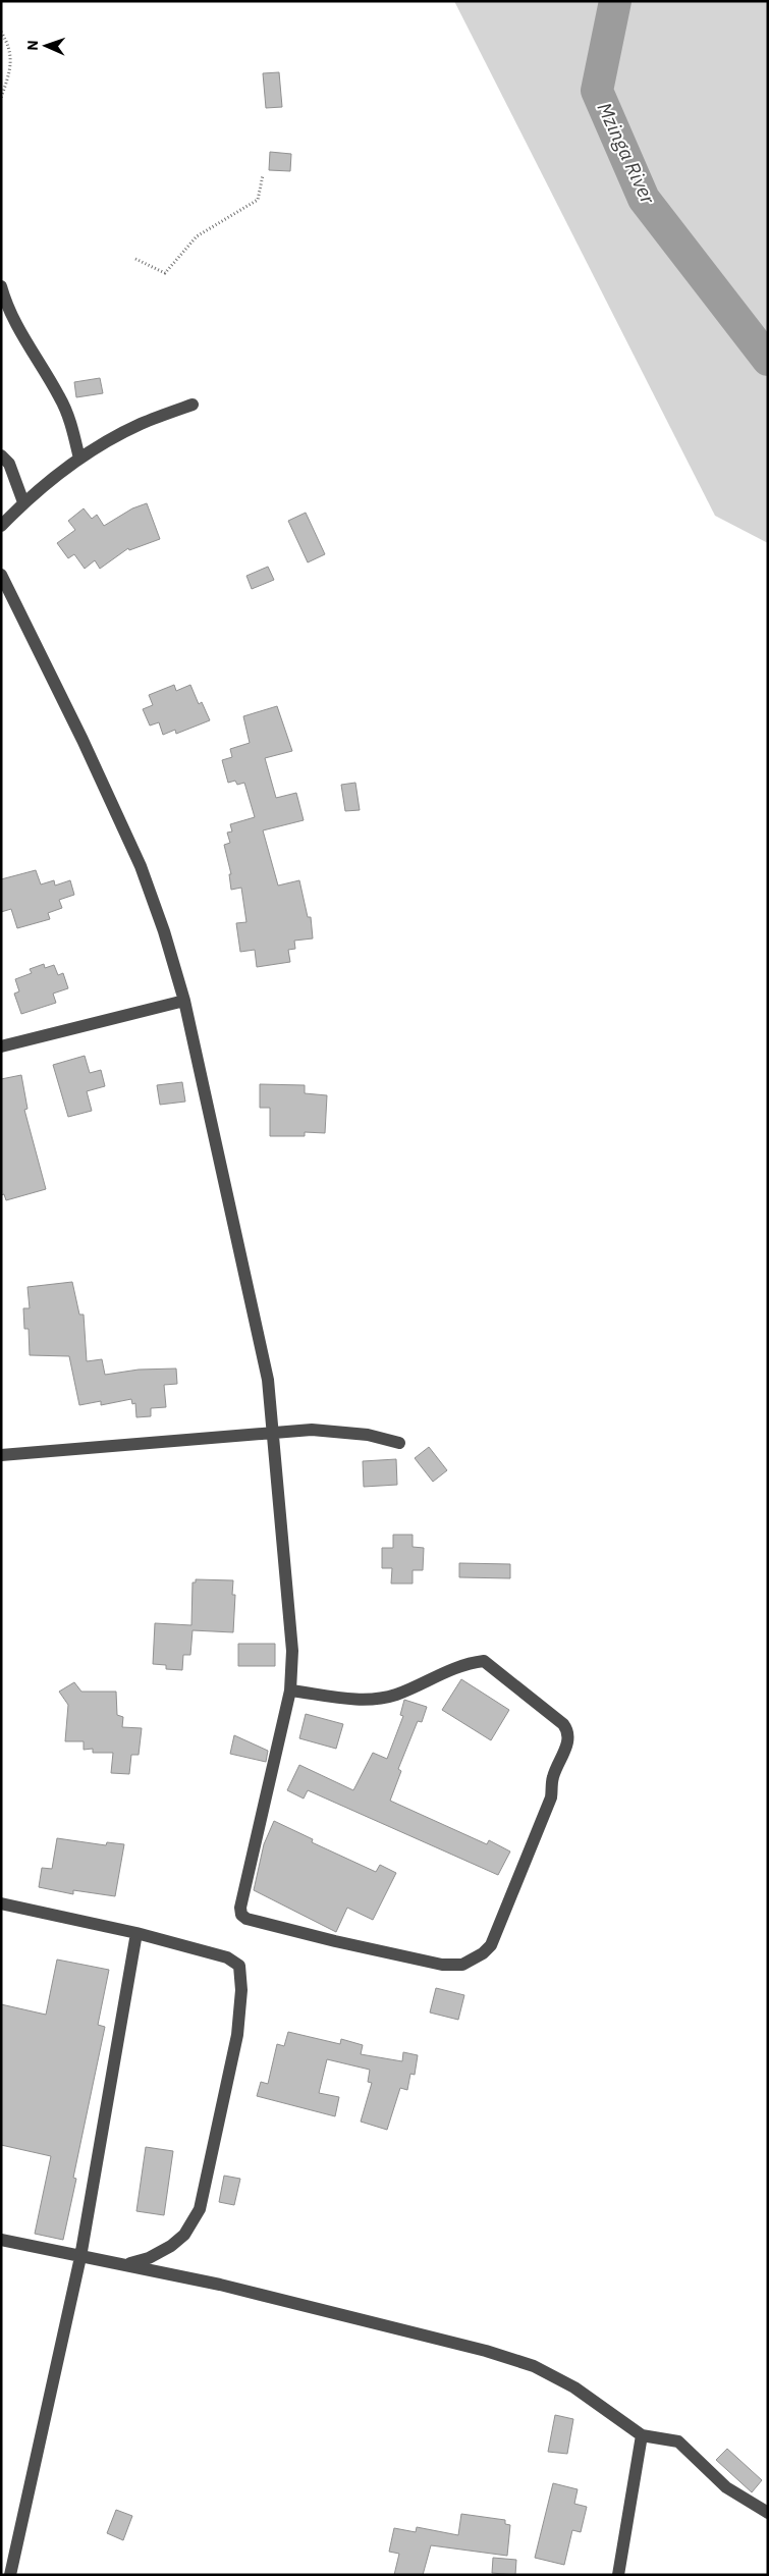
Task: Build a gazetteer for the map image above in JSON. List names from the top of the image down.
{
  "water": ["Mzinga River"],
  "north": "left"
}
